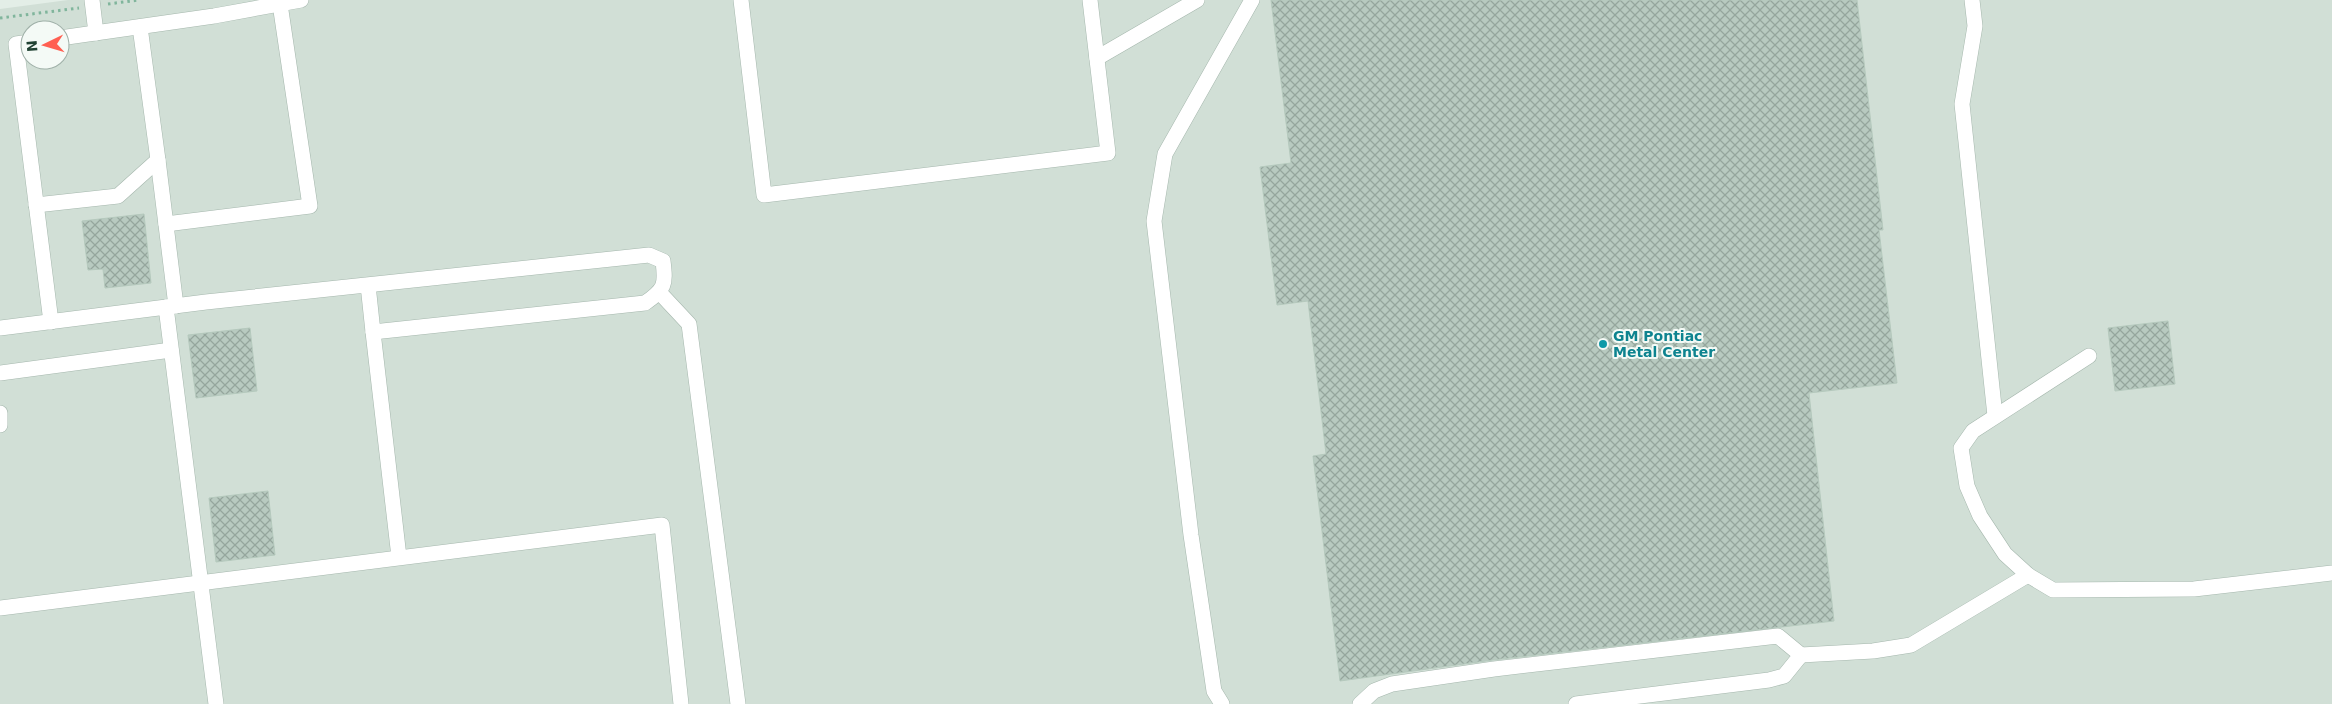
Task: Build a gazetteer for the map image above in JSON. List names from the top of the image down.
{
  "places": ["GM Pontiac Metal Center"],
  "north": "left"
}
